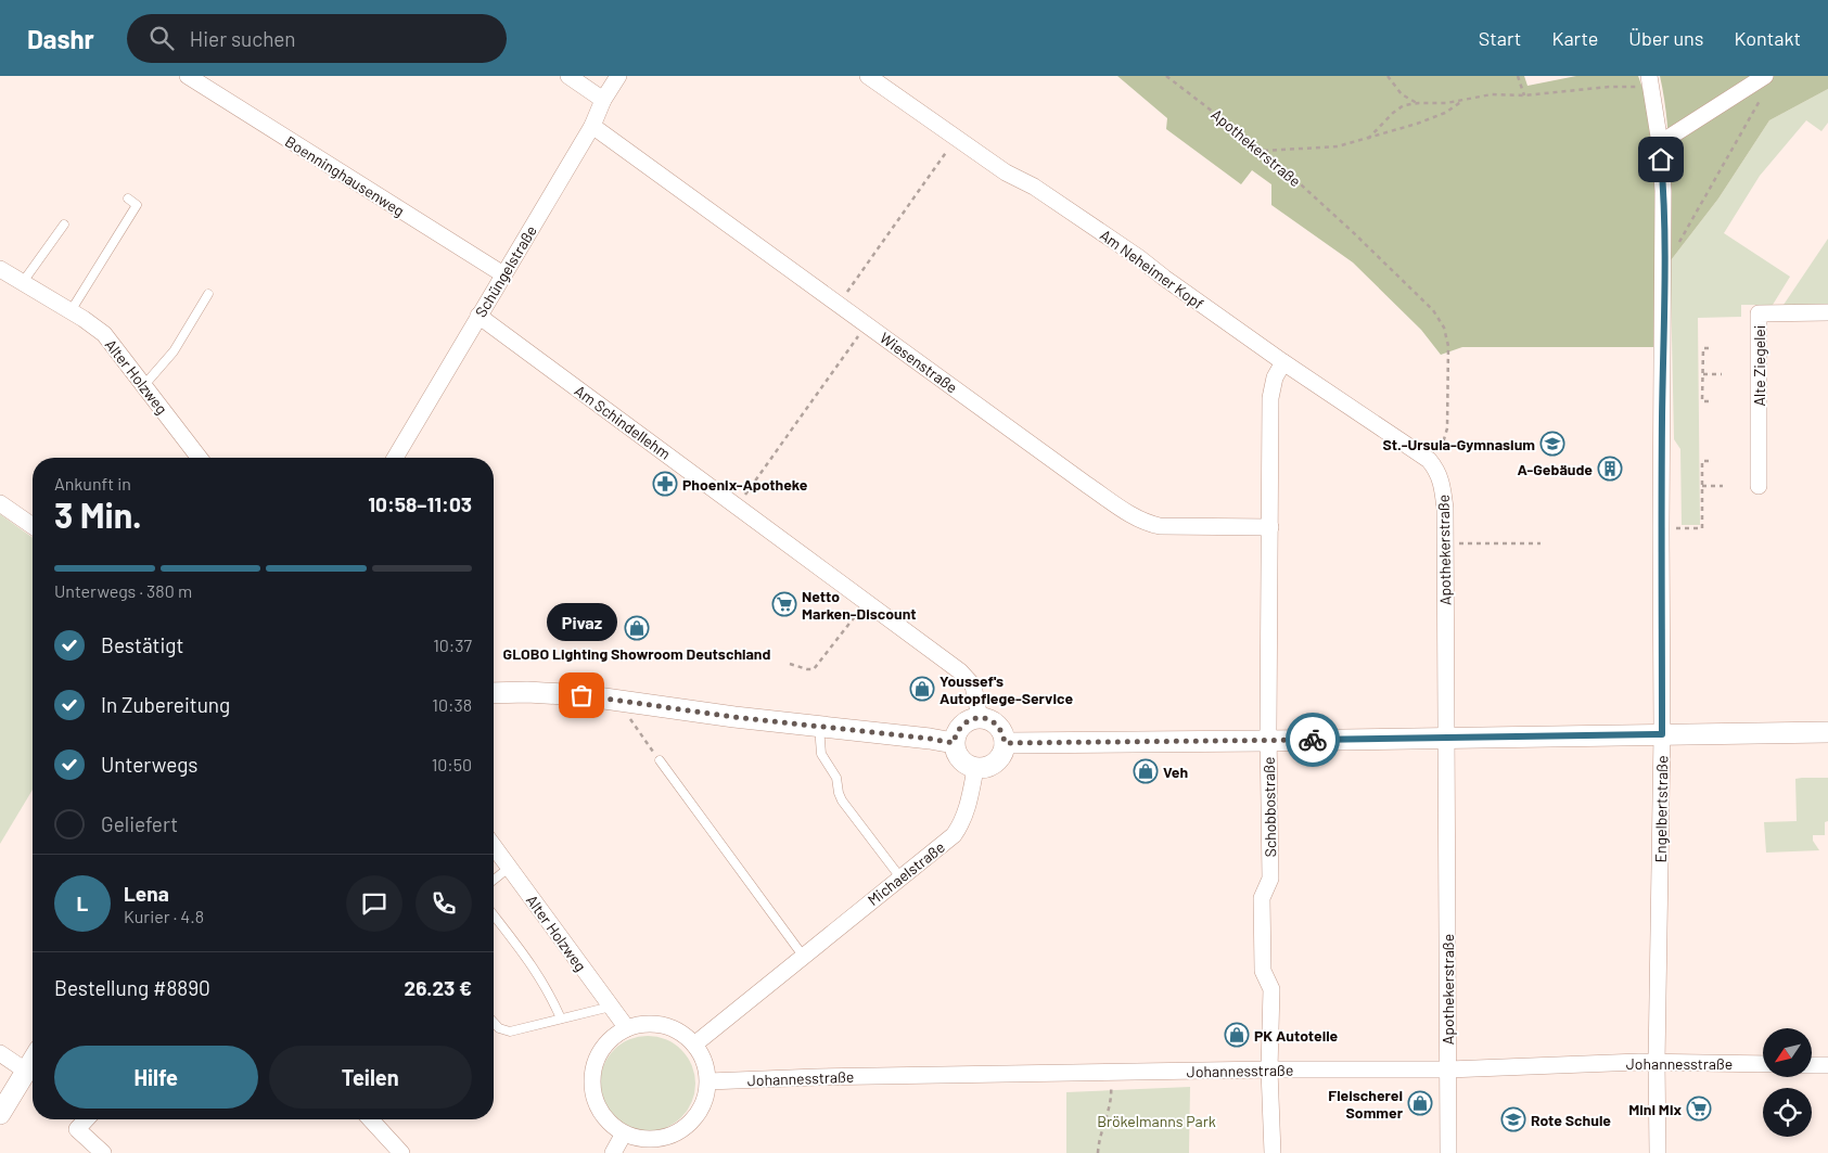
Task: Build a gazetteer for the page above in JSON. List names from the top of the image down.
{
  "streets": {
    "street": [
      "Apothekerstraße",
      "Boenninghausenweg",
      "Am Neheimer Kopf",
      "Schüngelstraße",
      "Wiesenstraße",
      "Alte Ziegelei",
      "Alter Holzweg",
      "Am Schindellehm",
      "Schobbostraße",
      "Engelbertstraße",
      "Michaelstraße",
      "Johannesstraße"
    ]
  },
  "crossings": [
    ["Apothekerstraße", "Am Neheimer Kopf"],
    ["Apothekerstraße", "Johannesstraße"],
    ["Boenninghausenweg", "Schüngelstraße"],
    ["Am Neheimer Kopf", "Schobbostraße"],
    ["Schüngelstraße", "Wiesenstraße"],
    ["Schüngelstraße", "Am Schindellehm"],
    ["Wiesenstraße", "Schobbostraße"],
    ["Alter Holzweg", "Michaelstraße"],
    ["Alter Holzweg", "Johannesstraße"],
    ["Am Schindellehm", "Michaelstraße"],
    ["Schobbostraße", "Johannesstraße"],
    ["Engelbertstraße", "Johannesstraße"],
    ["Michaelstraße", "Johannesstraße"]
  ],
  "parks": ["Brökelmanns Park"],
  "places": {
    "school or university": ["St.-Ursula-Gymnasium", "Rote Schule"],
    "building": ["A-Gebäude"],
    "pharmacy": ["Phoenix-Apotheke"],
    "supermarket": ["Netto Marken-Discount", "Mini Mix"],
    "shop": [
      "GLOBO Lighting Showroom Deutschland",
      "Youssef's Autopflege-Service",
      "Veh",
      "PK Autoteile",
      "Fleischerei Sommer"
    ],
    "other": ["Pivaz"]
  },
  "north": "bottom left",
  "page": {
    "header": "Dashr",
    "search": "Hier suchen",
    "nav": [
      "Start",
      "Karte",
      "Über uns",
      "Kontakt"
    ],
    "heading": ["3 Min.", "Ankunft in", "10:58–11:03"],
    "panel": [
      "Lena",
      "Kurier · 4.8",
      "Bestellung #8890",
      "26.23 €"
    ],
    "bar": "Unterwegs · 380 m",
    "bubble": "Pivaz",
    "list": [
      ["Bestätigt", "10:37"],
      ["In Zubereitung", "10:38"],
      ["Unterwegs", "10:50"],
      "Geliefert"
    ],
    "round": "L",
    "buttons": ["Hilfe", "Teilen"]
  }
}
